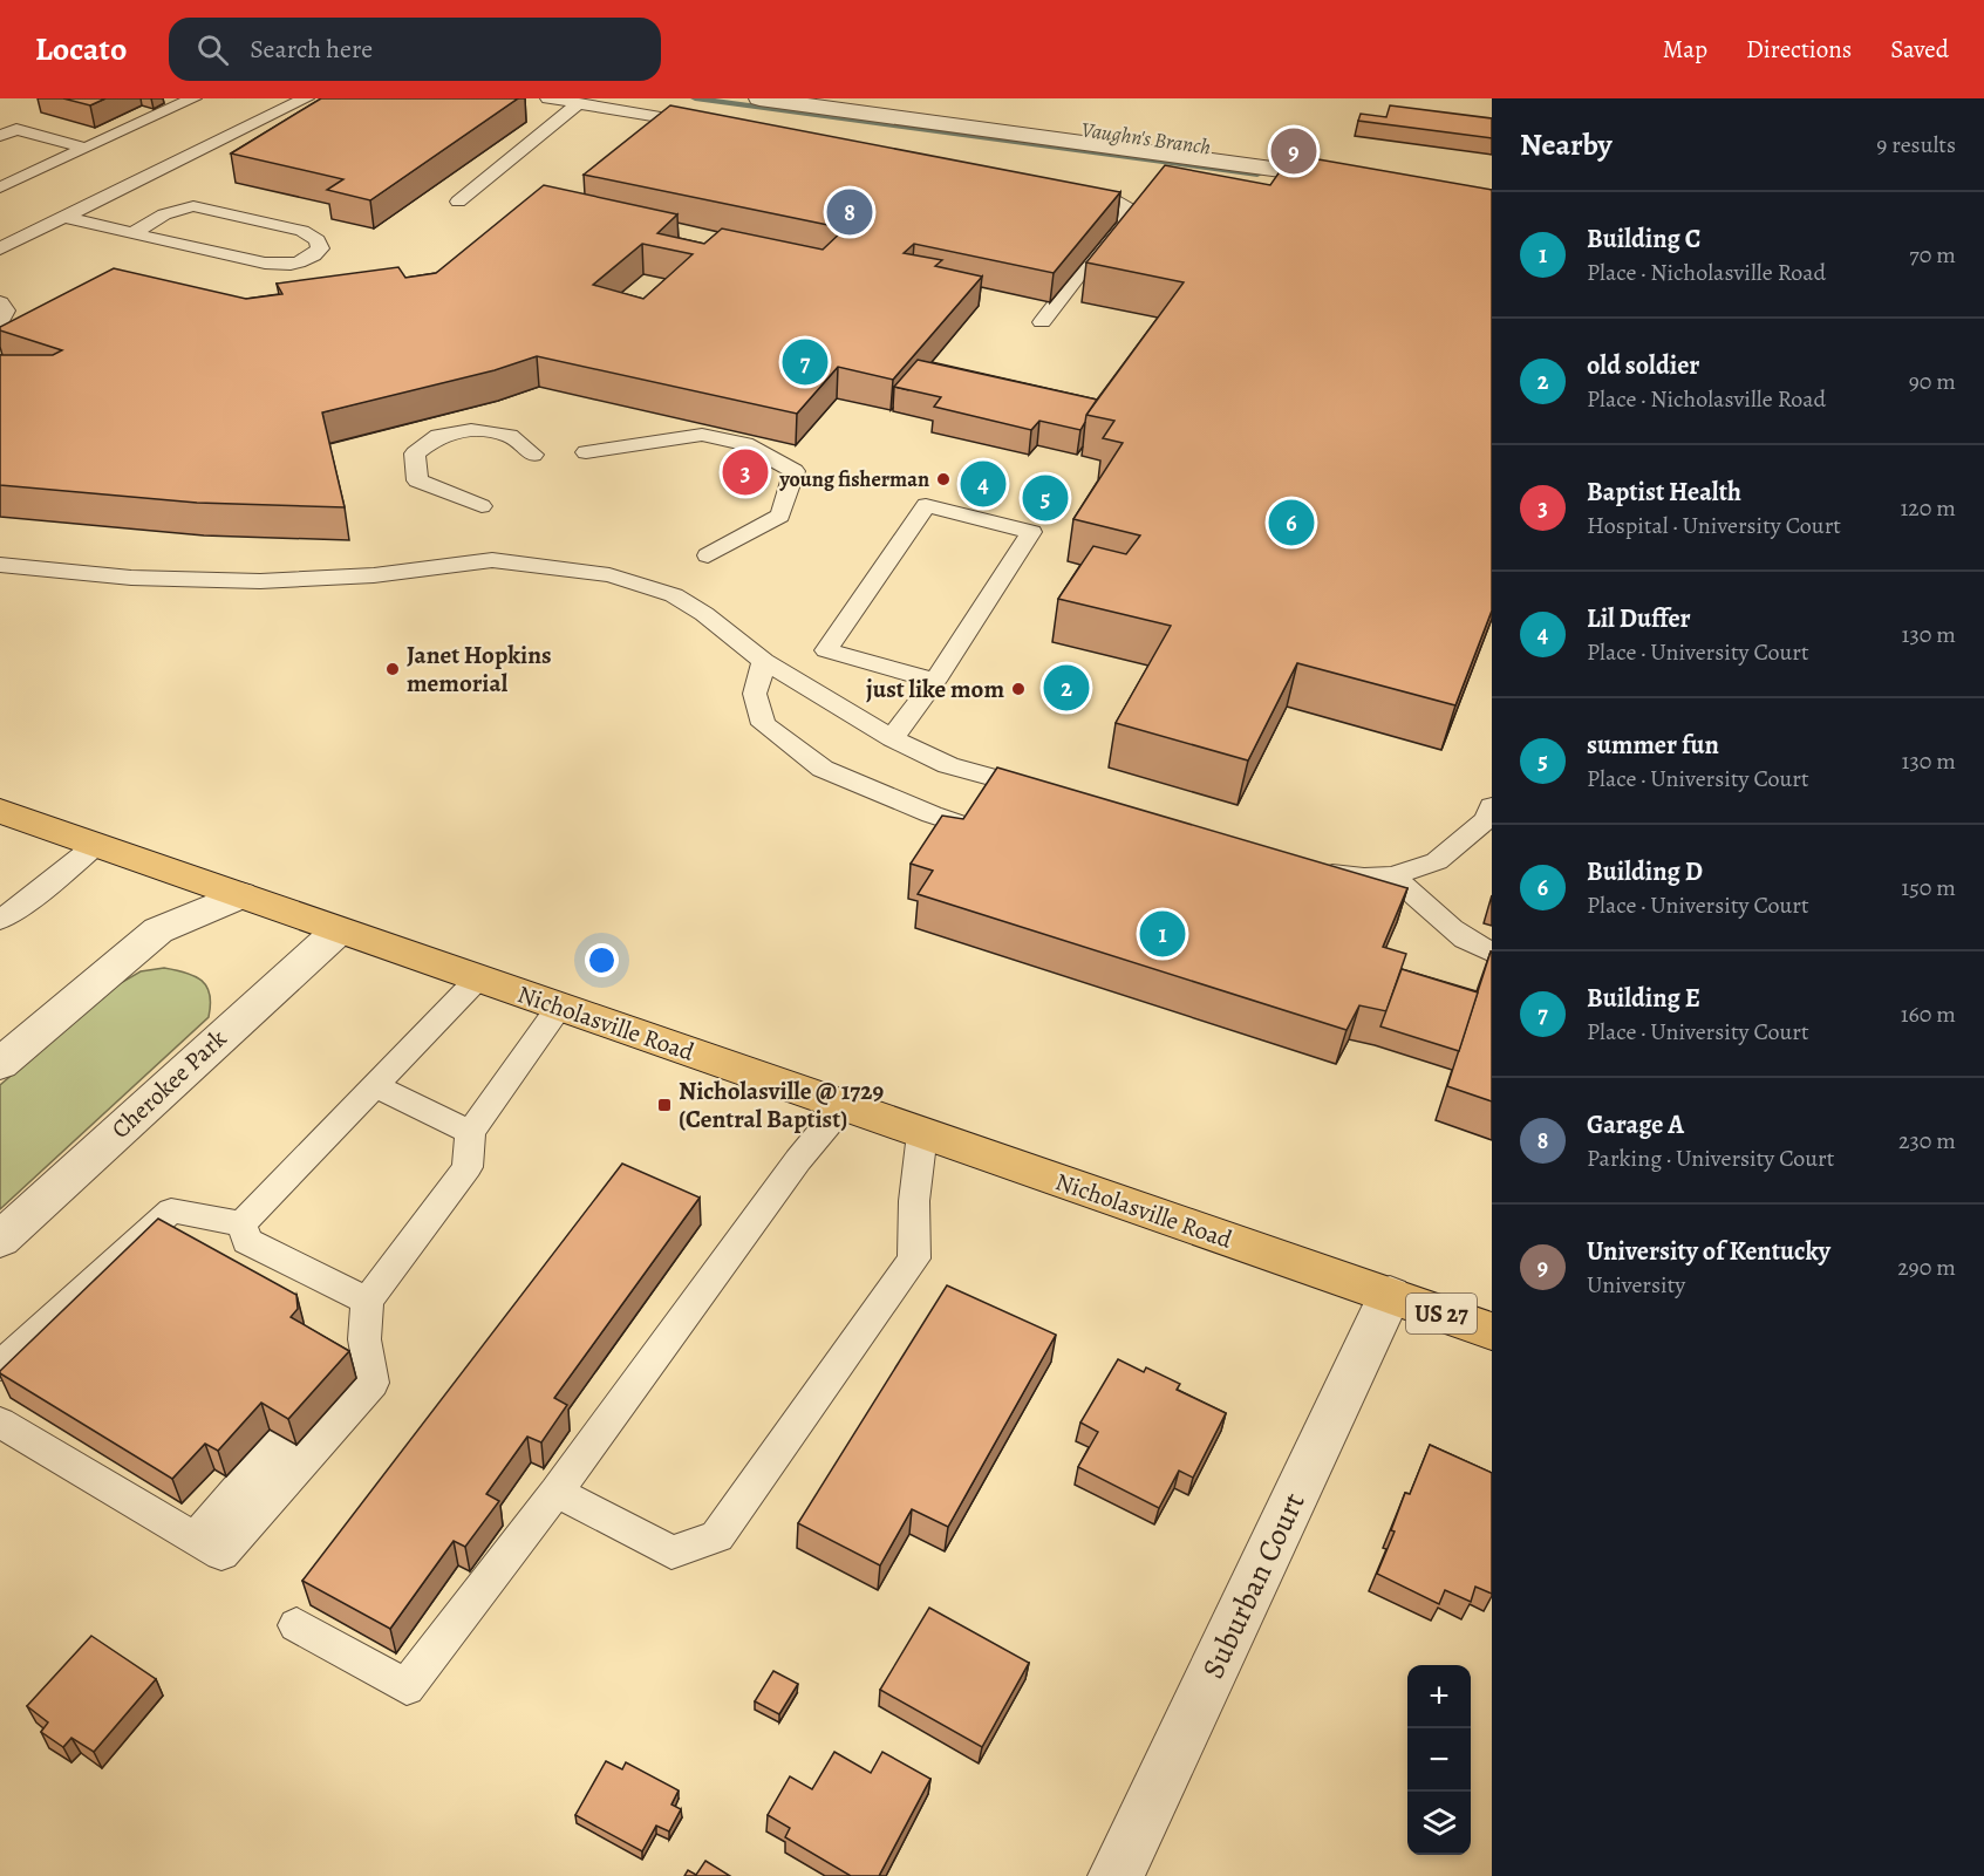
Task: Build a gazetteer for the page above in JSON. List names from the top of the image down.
{
  "streets": {
    "main road": ["Nicholasville Road", "US 27"],
    "street": ["Cherokee Park", "Suburban Court"]
  },
  "crossings": [
    ["Nicholasville Road", "Cherokee Park"],
    ["Nicholasville Road", "Suburban Court"]
  ],
  "water": ["Vaughn's Branch"],
  "places": {
    "other": ["young fisherman", "Janet Hopkins memorial", "just like mom"],
    "transit": ["Nicholasville @ 1729 (Central Baptist)"]
  },
  "page": {
    "header": "Locato",
    "search": "Search here",
    "nav": ["Map", "Directions", "Saved"],
    "heading": ["Nearby", "9 results"],
    "pins": [
      "9",
      "8",
      "7",
      "3",
      "4",
      "5",
      "6",
      "2",
      "1"
    ],
    "list": [
      {
        "mark": "1",
        "name": "Building C",
        "note": "Place · Nicholasville Road",
        "value": "70 m"
      },
      {
        "mark": "2",
        "name": "old soldier",
        "note": "Place · Nicholasville Road",
        "value": "90 m"
      },
      {
        "mark": "3",
        "name": "Baptist Health",
        "note": "Hospital · University Court",
        "value": "120 m"
      },
      {
        "mark": "4",
        "name": "Lil Duffer",
        "note": "Place · University Court",
        "value": "130 m"
      },
      {
        "mark": "5",
        "name": "summer fun",
        "note": "Place · University Court",
        "value": "130 m"
      },
      {
        "mark": "6",
        "name": "Building D",
        "note": "Place · University Court",
        "value": "150 m"
      },
      {
        "mark": "7",
        "name": "Building E",
        "note": "Place · University Court",
        "value": "160 m"
      },
      {
        "mark": "8",
        "name": "Garage A",
        "note": "Parking · University Court",
        "value": "230 m"
      },
      {
        "mark": "9",
        "name": "University of Kentucky",
        "note": "University",
        "value": "290 m"
      }
    ],
    "map_buttons": ["+", "−"]
  }
}
